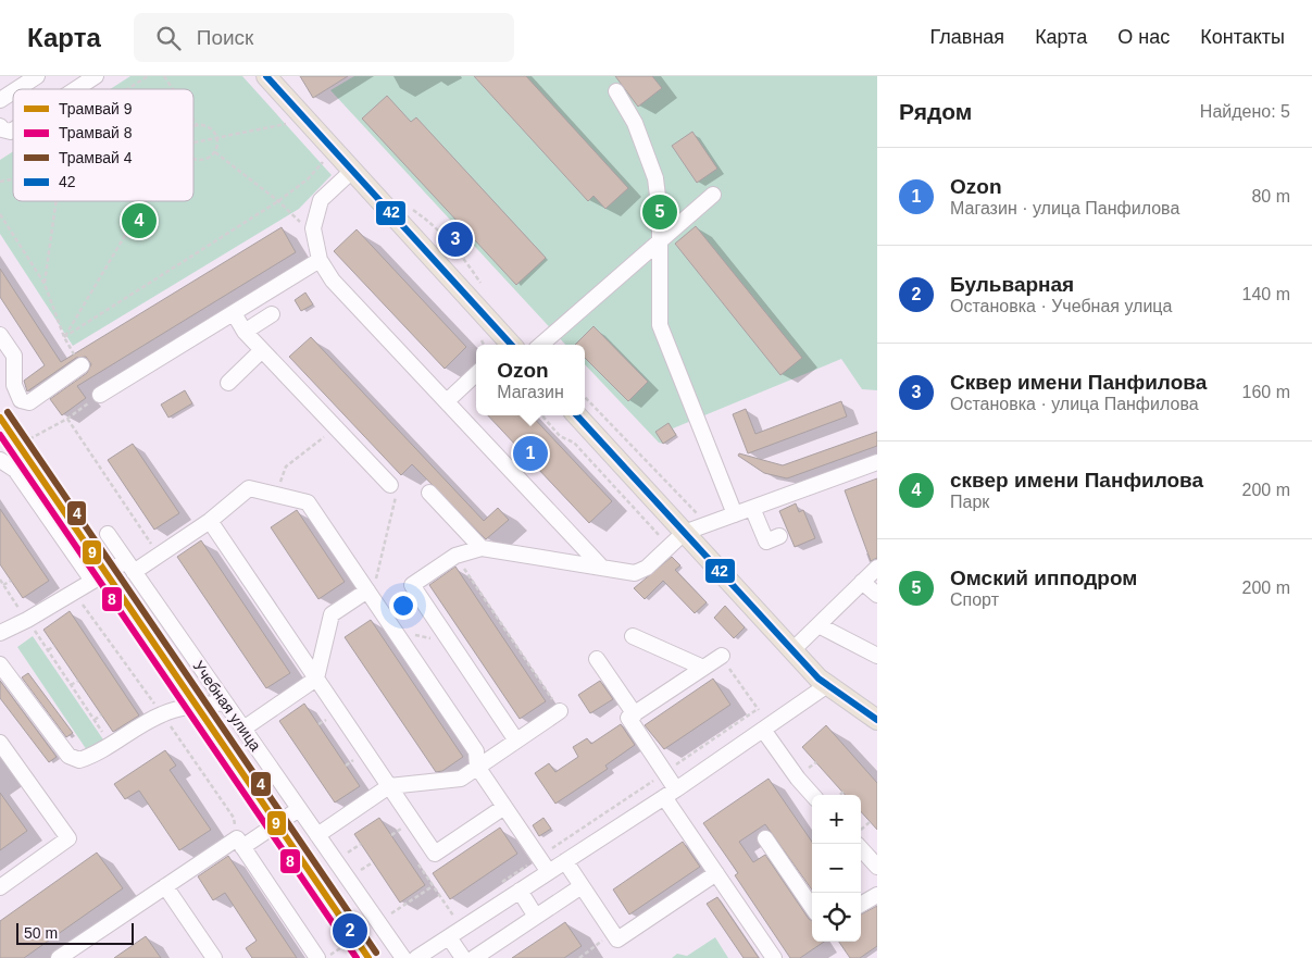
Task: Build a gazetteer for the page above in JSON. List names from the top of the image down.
{
  "streets": {
    "street": ["Учебная улица"]
  },
  "lines": [
    "transit line 42",
    "tram line 4",
    "tram line 9",
    "tram line 8"
  ],
  "legend": [
    "Трамвай 9",
    "Трамвай 8",
    "Трамвай 4",
    "42"
  ],
  "scale_bar": "50 m",
  "page": {
    "header": "Карта",
    "search": "Поиск",
    "nav": [
      "Главная",
      "Карта",
      "О нас",
      "Контакты"
    ],
    "heading": ["Рядом", "Найдено: 5"],
    "list": [
      {
        "mark": "1",
        "name": "Ozon",
        "note": "Магазин · улица Панфилова",
        "value": "80 m"
      },
      {
        "mark": "2",
        "name": "Бульварная",
        "note": "Остановка · Учебная улица",
        "value": "140 m"
      },
      {
        "mark": "3",
        "name": "Сквер имени Панфилова",
        "note": "Остановка · улица Панфилова",
        "value": "160 m"
      },
      {
        "mark": "4",
        "name": "сквер имени Панфилова",
        "note": "Парк",
        "value": "200 m"
      },
      {
        "mark": "5",
        "name": "Омский ипподром",
        "note": "Спорт",
        "value": "200 m"
      }
    ],
    "pins": [
      "5",
      "4",
      "3",
      "1",
      "2"
    ],
    "popup": ["Ozon", "Магазин"],
    "map_buttons": ["+", "−"],
    "scale": "50 m"
  }
}
